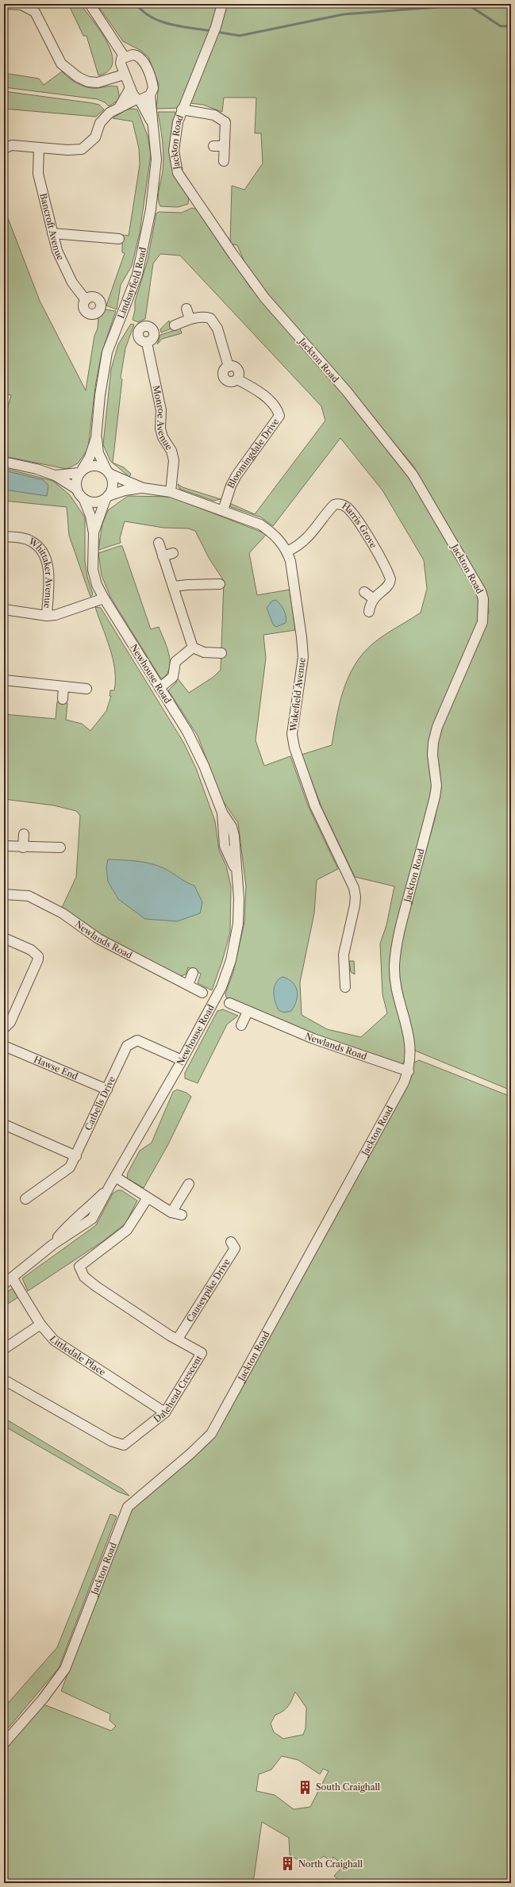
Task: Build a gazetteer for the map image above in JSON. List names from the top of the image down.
{
  "streets": {
    "street": [
      "Jackton Road",
      "Bancroft Avenue",
      "Lindsayfield Road",
      "Monroe Avenue",
      "Bloomingdale Drive",
      "Harris Grove",
      "Whittaker Avenue",
      "Newhouse Road",
      "Wakefield Avenue",
      "Newlands Road",
      "Hawse End",
      "Catbells Drive",
      "Causeypike Drive",
      "Littledale Place",
      "Dalehead Crescent"
    ]
  },
  "crossings": [
    ["Jackton Road", "Newlands Road"],
    ["Lindsayfield Road", "Newhouse Road"],
    ["Lindsayfield Road", "Wakefield Avenue"],
    ["Monroe Avenue", "Wakefield Avenue"],
    ["Bloomingdale Drive", "Wakefield Avenue"],
    ["Harris Grove", "Wakefield Avenue"],
    ["Newhouse Road", "Wakefield Avenue"],
    ["Newhouse Road", "Catbells Drive"],
    ["Newhouse Road", "Littledale Place"],
    ["Hawse End", "Catbells Drive"],
    ["Causeypike Drive", "Dalehead Crescent"],
    ["Littledale Place", "Dalehead Crescent"]
  ],
  "places": {
    "building": ["South Craighall", "North Craighall"]
  }
}
